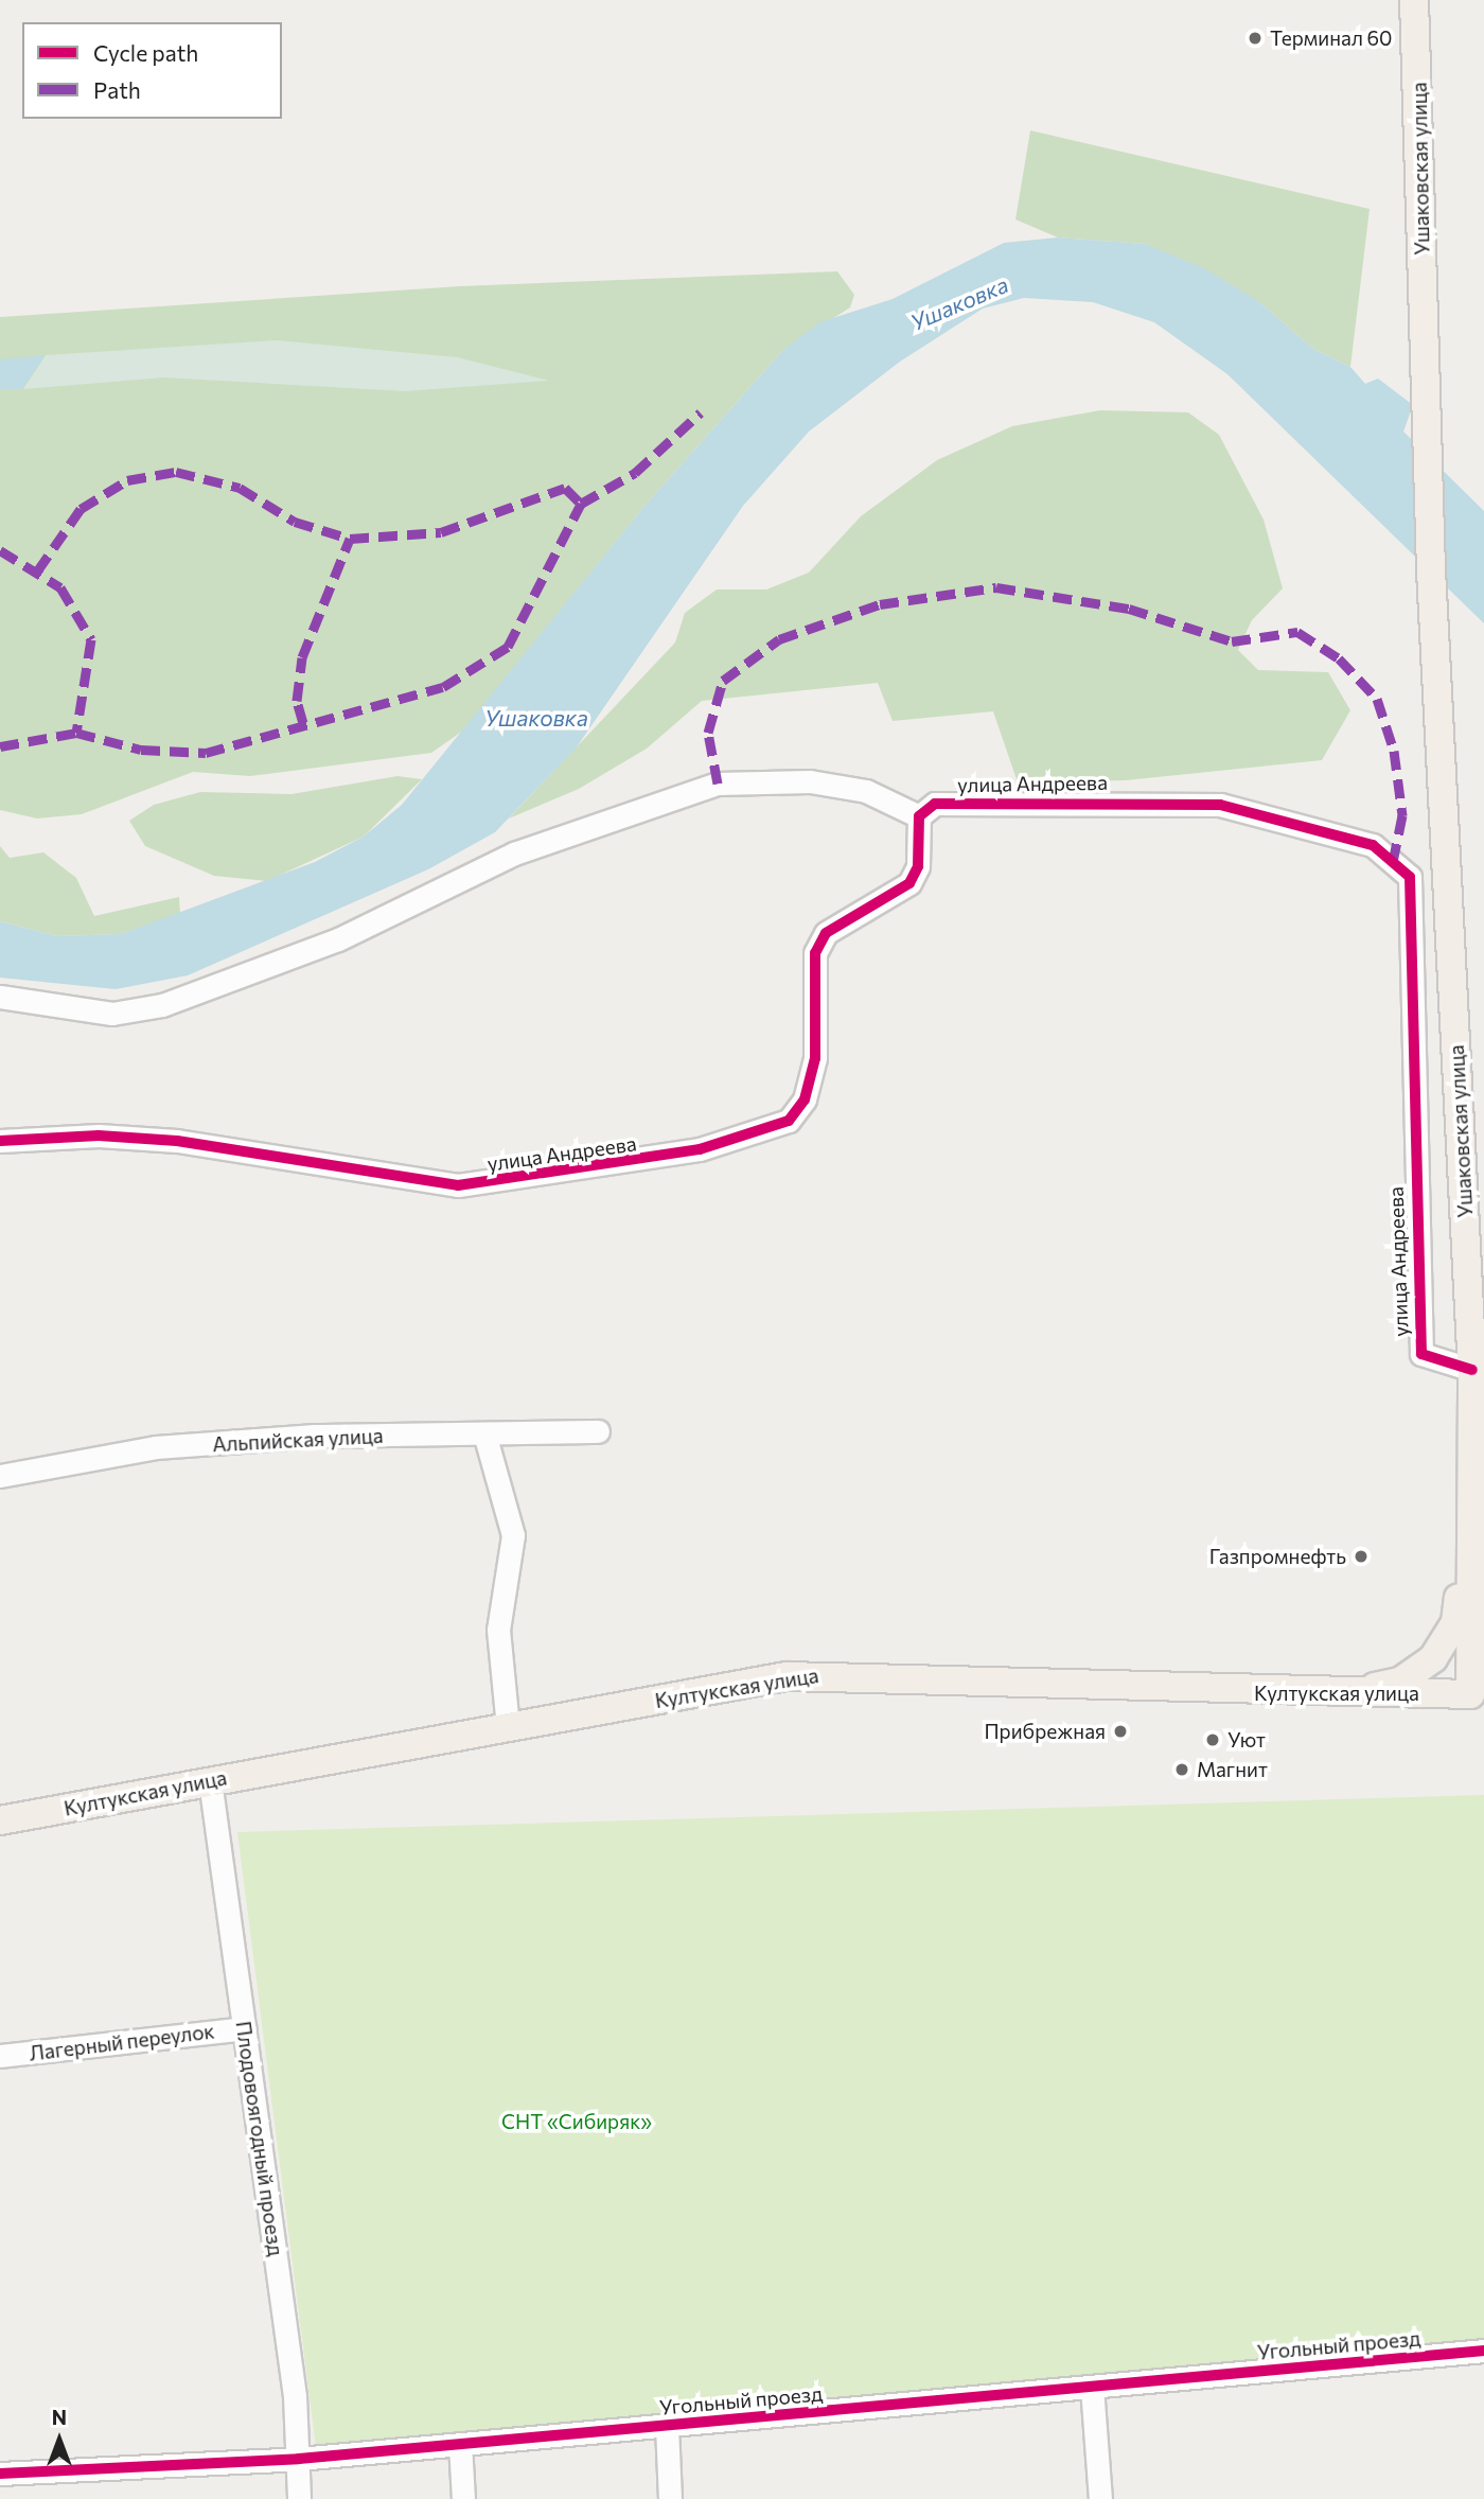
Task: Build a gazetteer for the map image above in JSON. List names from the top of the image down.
{
  "streets": {
    "main road": ["Ушаковская улица", "Култукская улица"],
    "street": [
      "улица Андреева",
      "Альпийская улица",
      "Лагерный переулок",
      "Плодовоягодный проезд",
      "Угольный проезд"
    ]
  },
  "crossings": [
    ["Ушаковская улица", "улица Андреева"],
    ["Ушаковская улица", "Култукская улица"],
    ["Култукская улица", "Плодовоягодный проезд"],
    ["Лагерный переулок", "Плодовоягодный проезд"],
    ["Плодовоягодный проезд", "Угольный проезд"]
  ],
  "water": ["Ушаковка"],
  "parks": ["СНТ «Сибиряк»"],
  "places": [
    "Терминал 60",
    "Газпромнефть",
    "Прибрежная",
    "Уют",
    "Магнит"
  ],
  "legend": ["Cycle path", "Path"],
  "north": "top"
}
